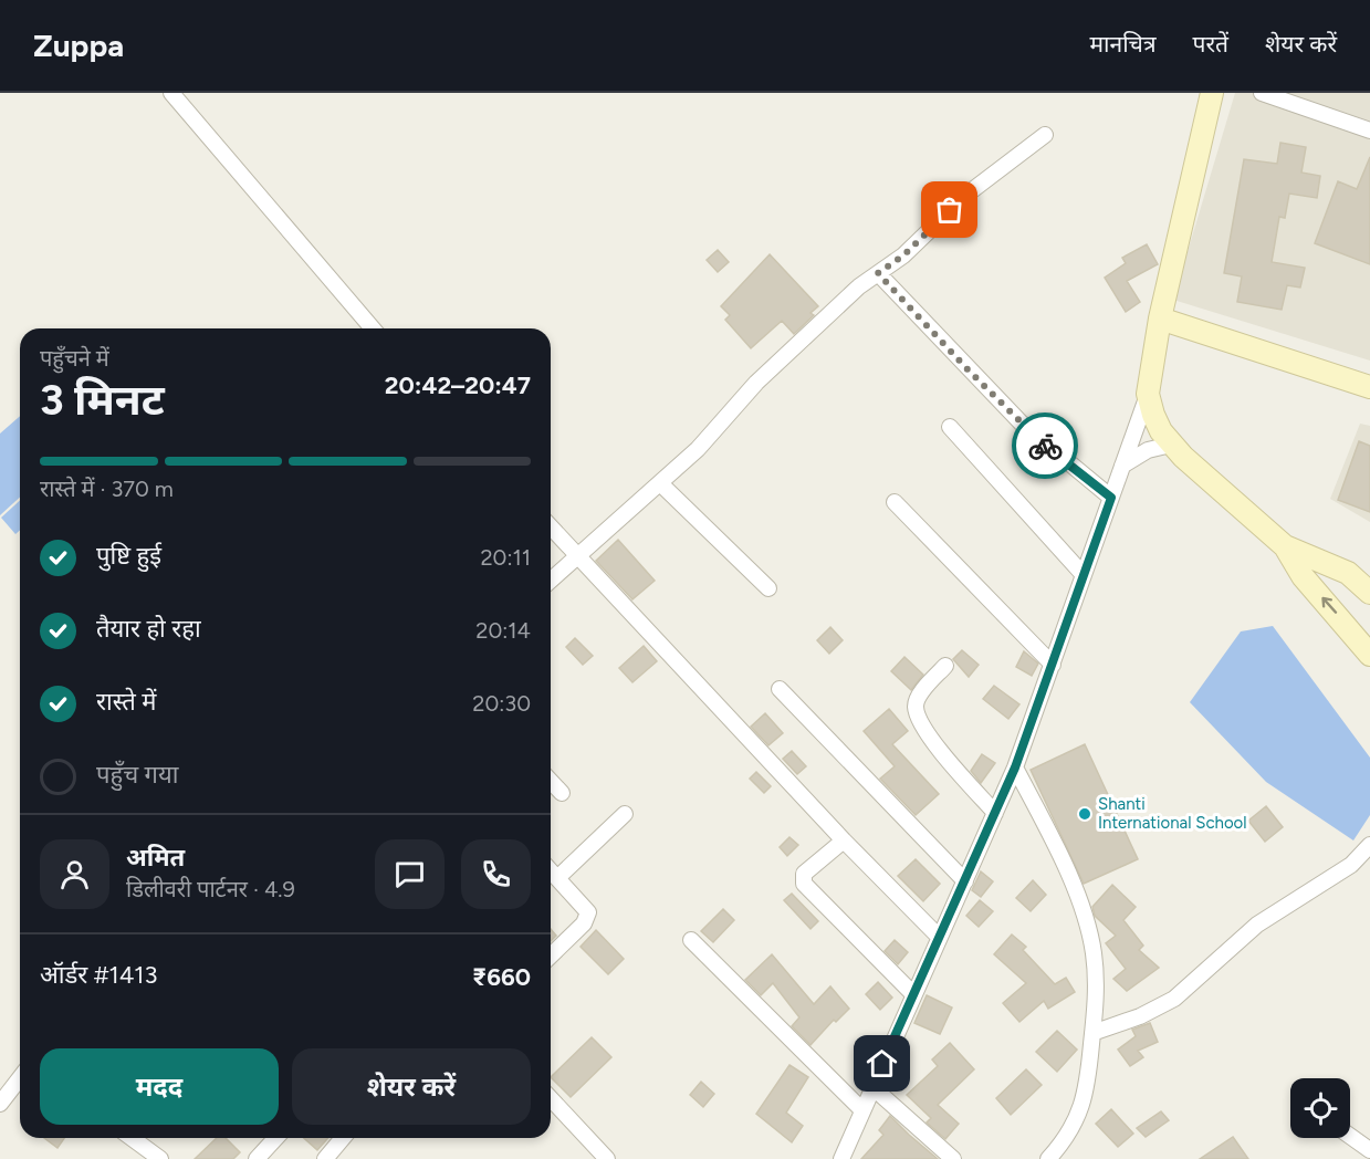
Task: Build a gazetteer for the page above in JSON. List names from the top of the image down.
{
  "places": ["Shanti International School"],
  "page": {
    "header": "Zuppa",
    "nav": ["मानचित्र", "परतें", "शेयर करें"],
    "heading": ["3 मिनट", "पहुँचने में", "20:42–20:47"],
    "panel": [
      "अमित",
      "डिलीवरी पार्टनर · 4.9",
      "ऑर्डर #1413",
      "₹660"
    ],
    "bar": "रास्ते में · 370 m",
    "list": [
      ["पुष्टि हुई", "20:11"],
      ["तैयार हो रहा", "20:14"],
      ["रास्ते में", "20:30"],
      "पहुँच गया"
    ],
    "buttons": ["मदद", "शेयर करें"]
  }
}
